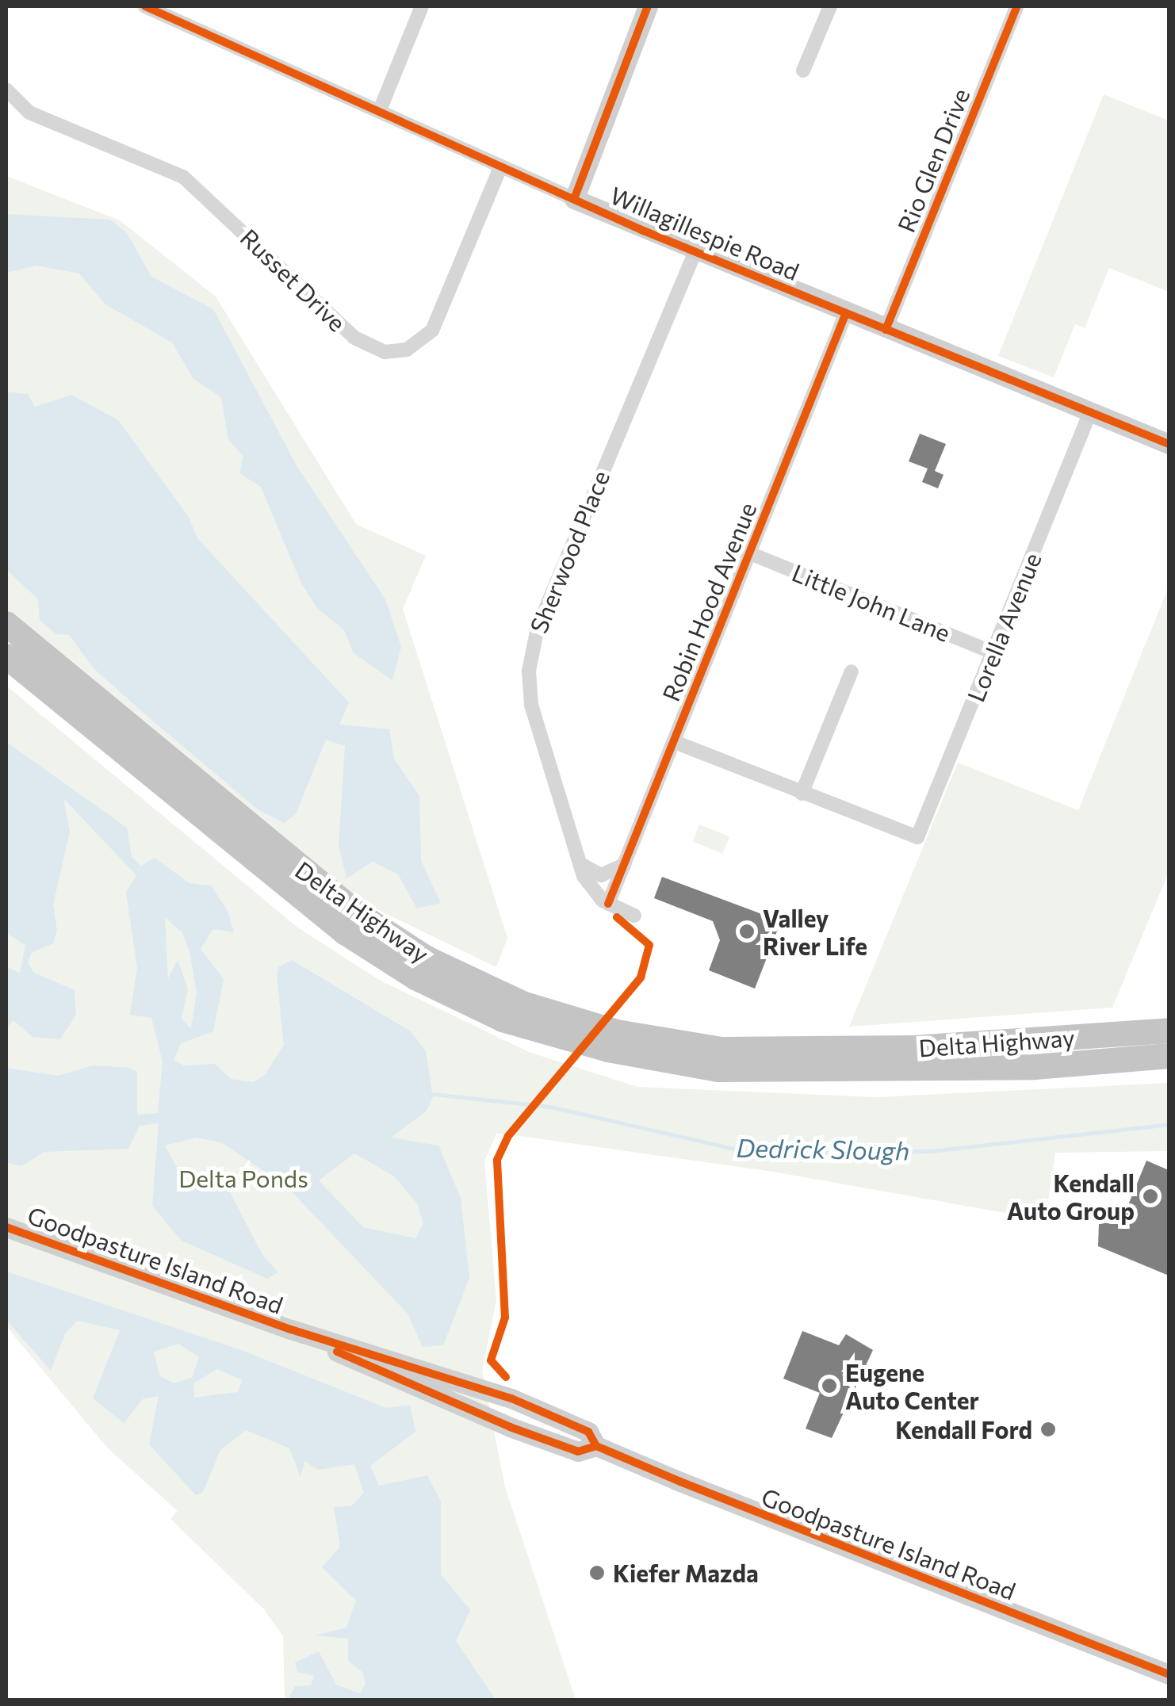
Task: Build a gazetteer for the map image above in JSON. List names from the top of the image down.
{
  "streets": {
    "highway": ["Delta Highway"],
    "main road": ["Willagillespie Road", "Goodpasture Island Road"],
    "street": [
      "Rio Glen Drive",
      "Russet Drive",
      "Sherwood Place",
      "Robin Hood Avenue",
      "Little John Lane",
      "Lorella Avenue"
    ]
  },
  "crossings": [
    ["Rio Glen Drive", "Willagillespie Road"],
    ["Willagillespie Road", "Russet Drive"],
    ["Willagillespie Road", "Sherwood Place"],
    ["Willagillespie Road", "Robin Hood Avenue"],
    ["Willagillespie Road", "Lorella Avenue"],
    ["Sherwood Place", "Robin Hood Avenue"],
    ["Robin Hood Avenue", "Little John Lane"],
    ["Little John Lane", "Lorella Avenue"]
  ],
  "water": ["Dedrick Slough"],
  "parks": ["Delta Ponds"],
  "places": [
    "Valley River Life",
    "Kendall Auto Group",
    "Eugene Auto Center",
    "Kendall Ford",
    "Kiefer Mazda"
  ]
}
